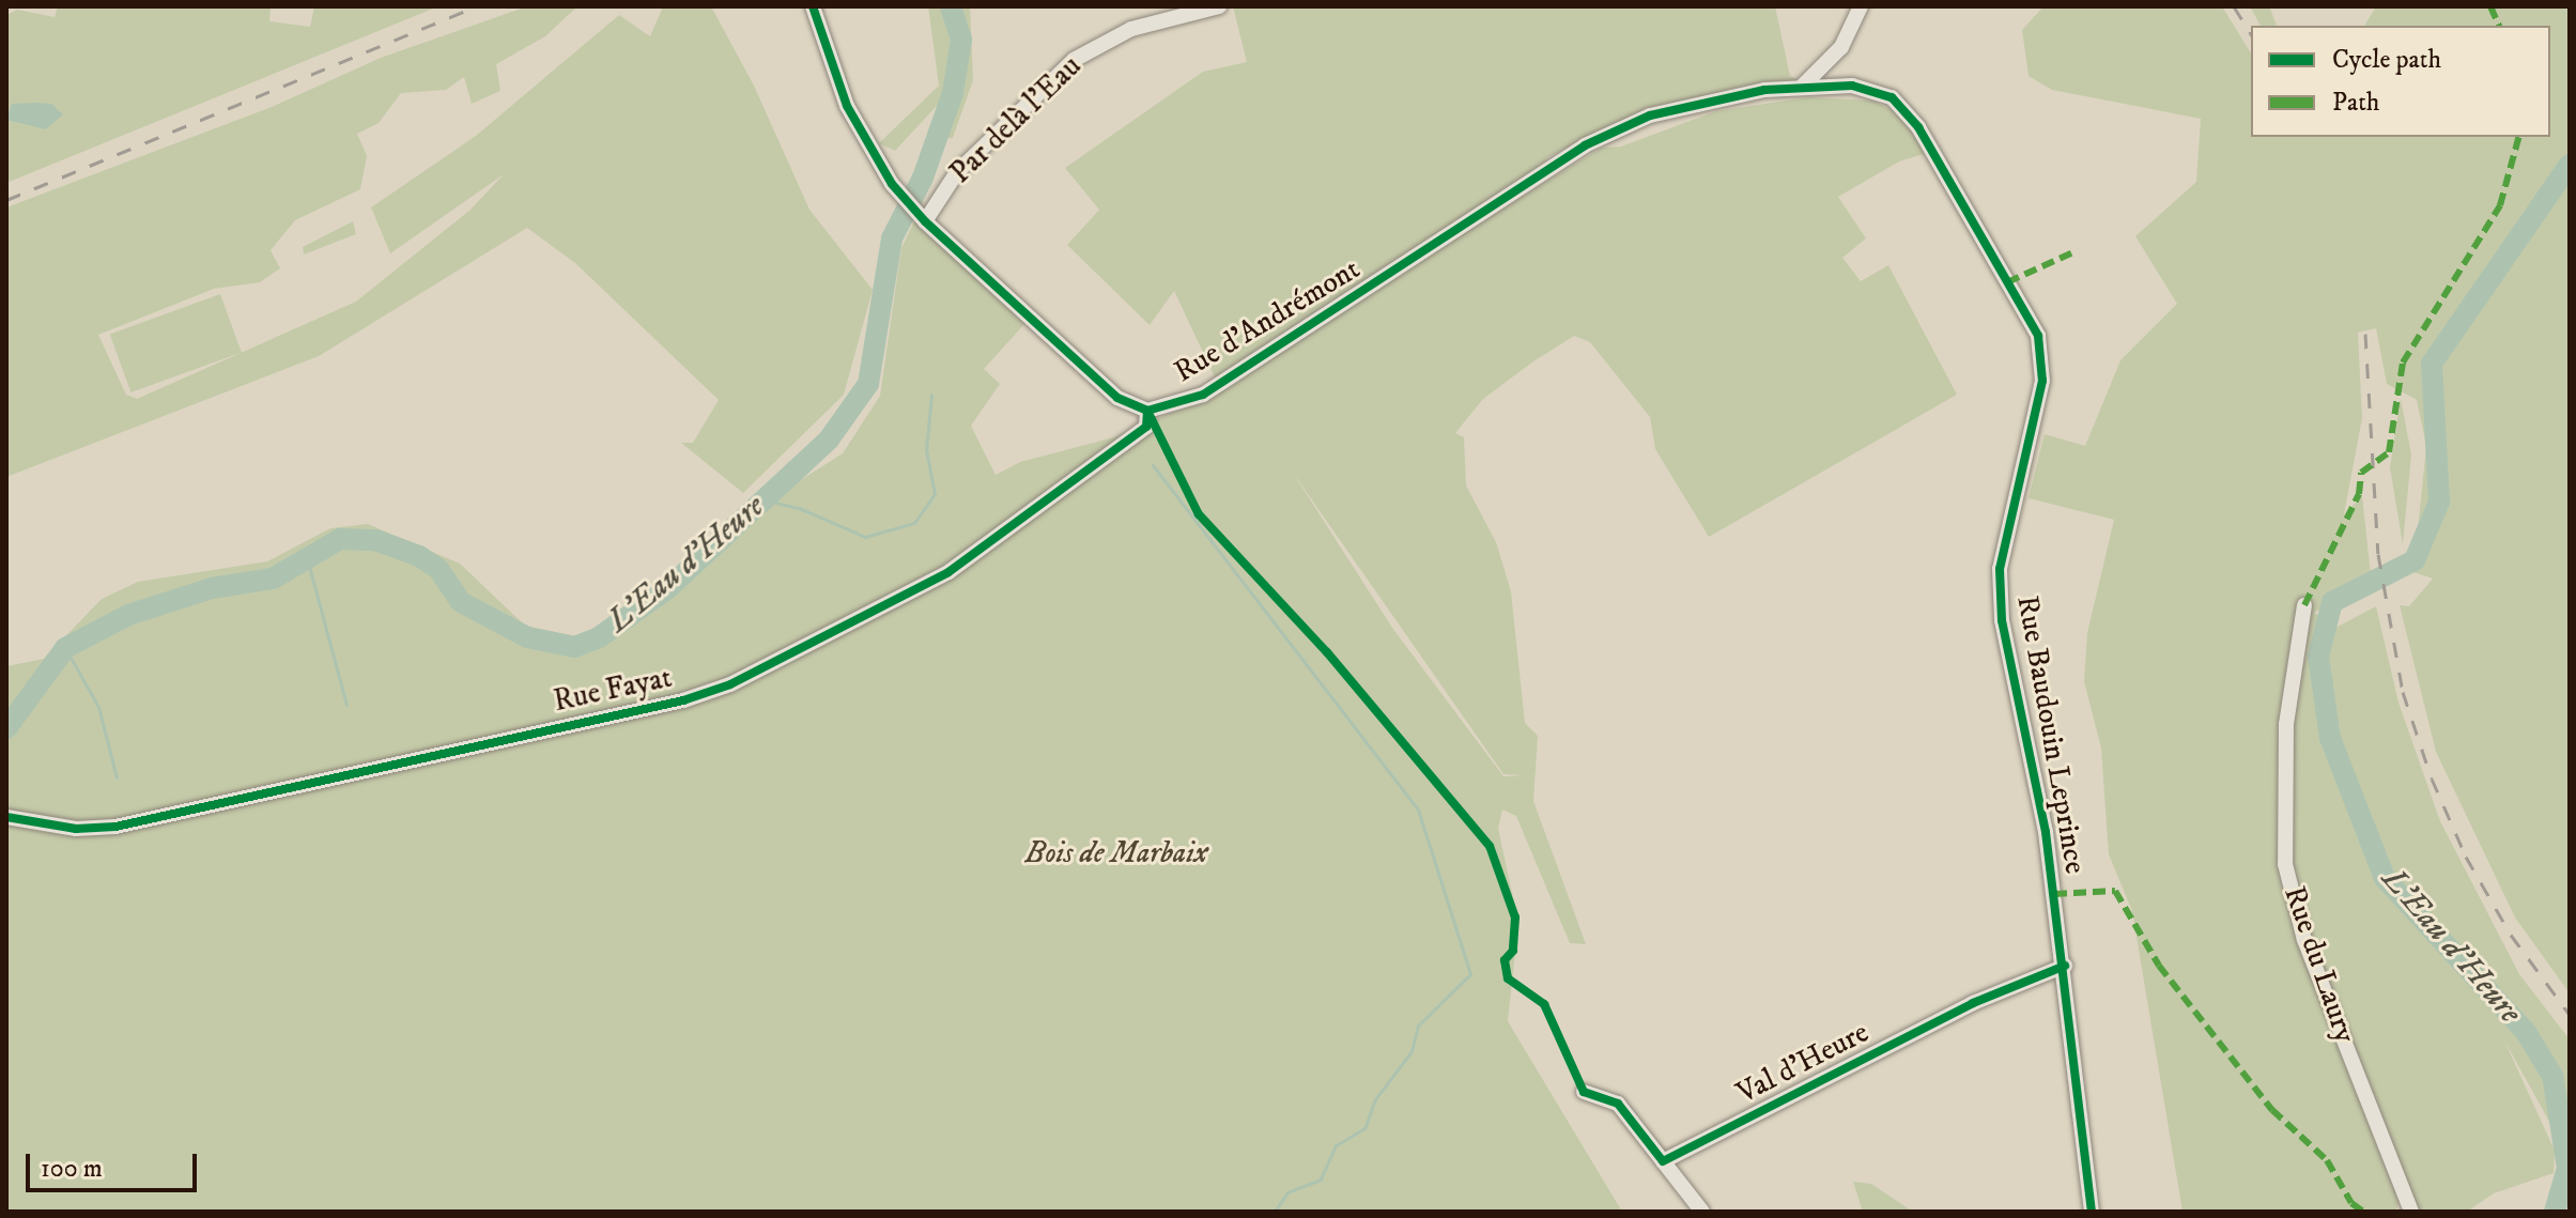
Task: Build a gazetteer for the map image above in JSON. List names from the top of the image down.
{
  "streets": {
    "street": [
      "Par delà l'Eau",
      "Rue d'Andrémont",
      "Rue Fayat",
      "Rue Baudouin Leprince",
      "Rue du Laury",
      "Val d'Heure"
    ]
  },
  "crossings": [
    ["Par delà l'Eau", "Rue d'Andrémont"],
    ["Rue d'Andrémont", "Rue Fayat"],
    ["Rue d'Andrémont", "Rue Baudouin Leprince"],
    ["Rue Baudouin Leprince", "Val d'Heure"]
  ],
  "water": ["L'Eau d'Heure"],
  "parks": ["Bois de Marbaix"],
  "legend": ["Cycle path", "Path"],
  "scale_bar": "100 m"
}
